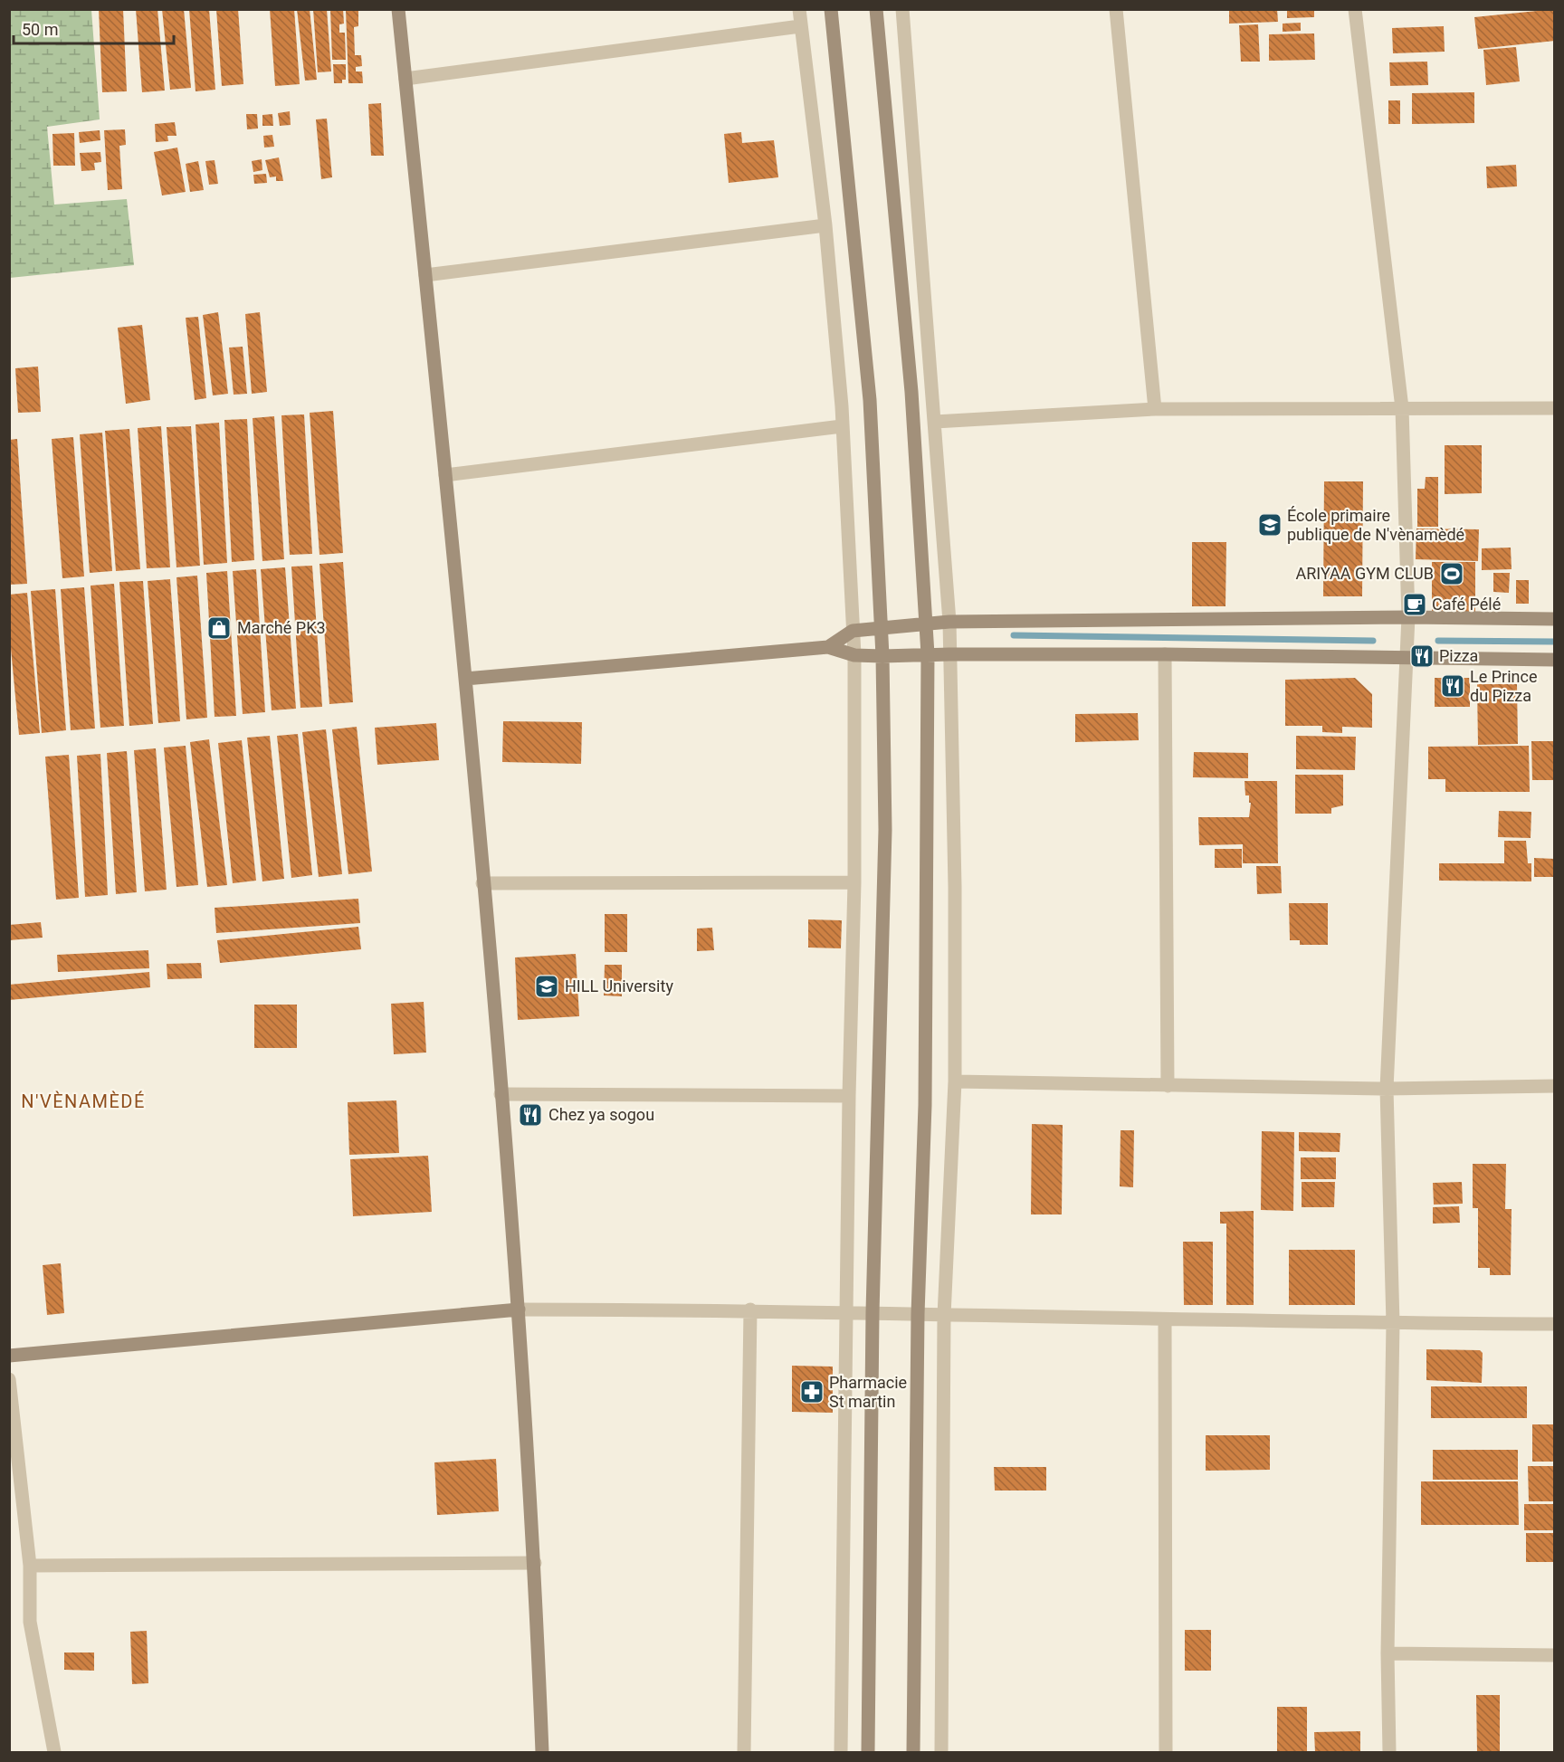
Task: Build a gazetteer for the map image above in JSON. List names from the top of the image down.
{
  "districts": ["N'VÈNAMÈDÉ"],
  "places": {
    "school or university": ["École primaire publique de N'vènamèdé", "HILL University"],
    "sports": ["ARIYAA GYM CLUB"],
    "cafe": ["Café Pélé"],
    "shop": ["Marché PK3"],
    "restaurant": ["Pizza", "Le Prince du Pizza", "Chez ya sogou"],
    "pharmacy": ["Pharmacie St martin"]
  },
  "scale_bar": "50 m"
}
